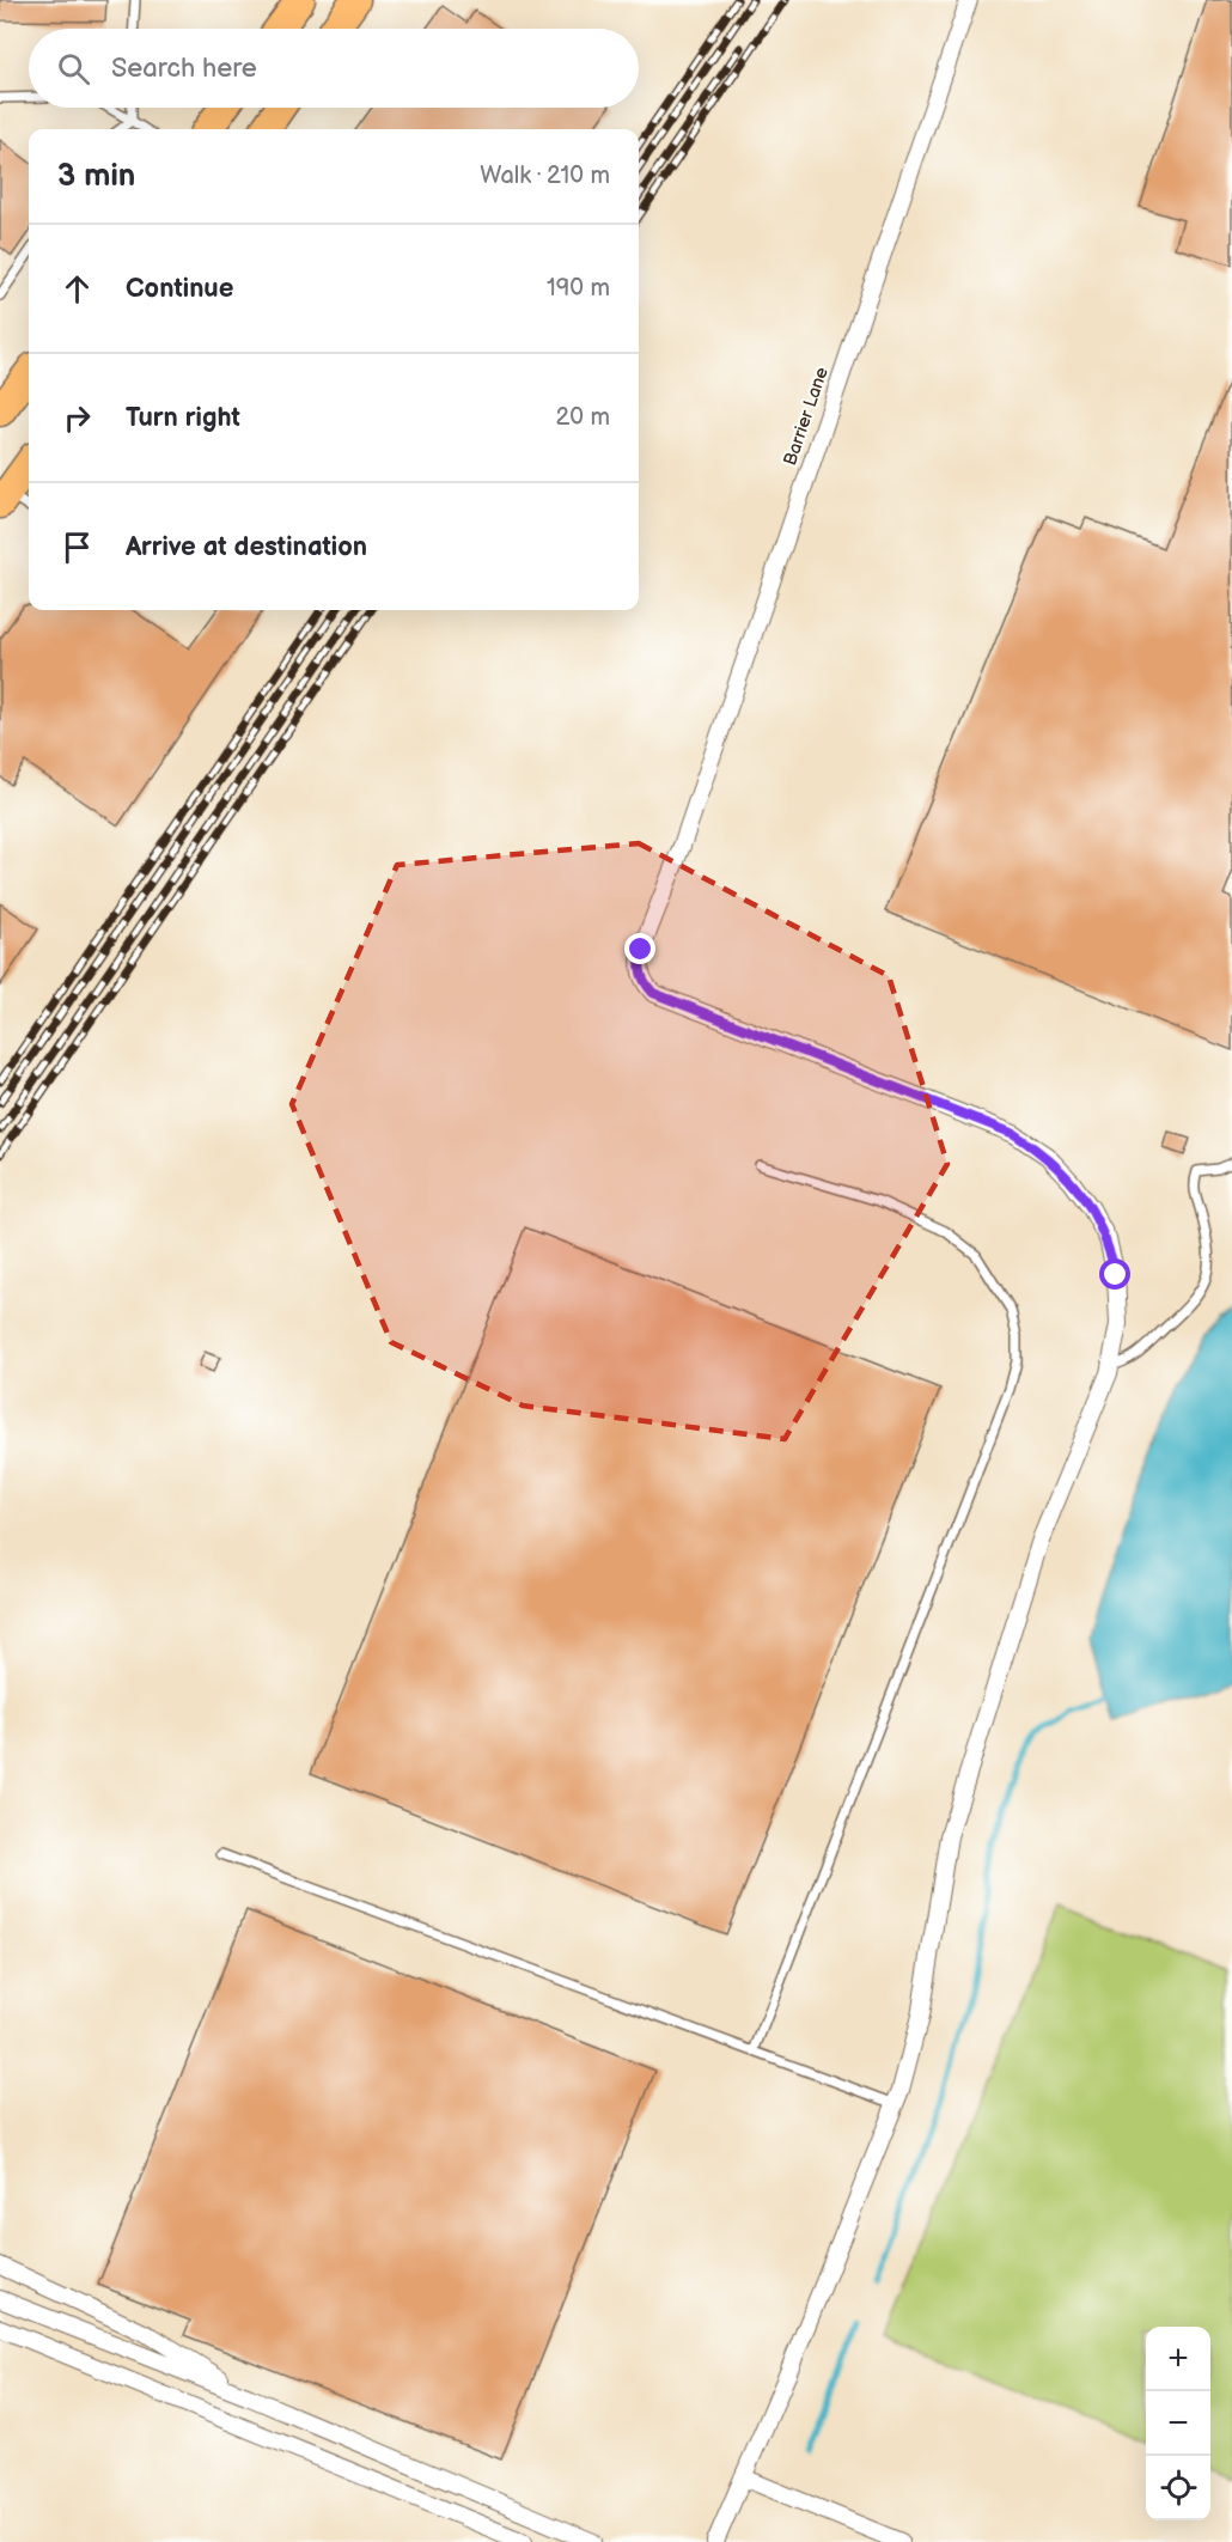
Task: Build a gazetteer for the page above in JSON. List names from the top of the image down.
{
  "streets": {
    "street": ["Barrier Lane"]
  },
  "page": {
    "search": "Search here",
    "heading": ["3 min", "Walk · 210 m"],
    "list": [
      ["Continue", "190 m"],
      ["Turn right", "20 m"],
      "Arrive at destination"
    ],
    "map_buttons": ["+", "−"]
  }
}
